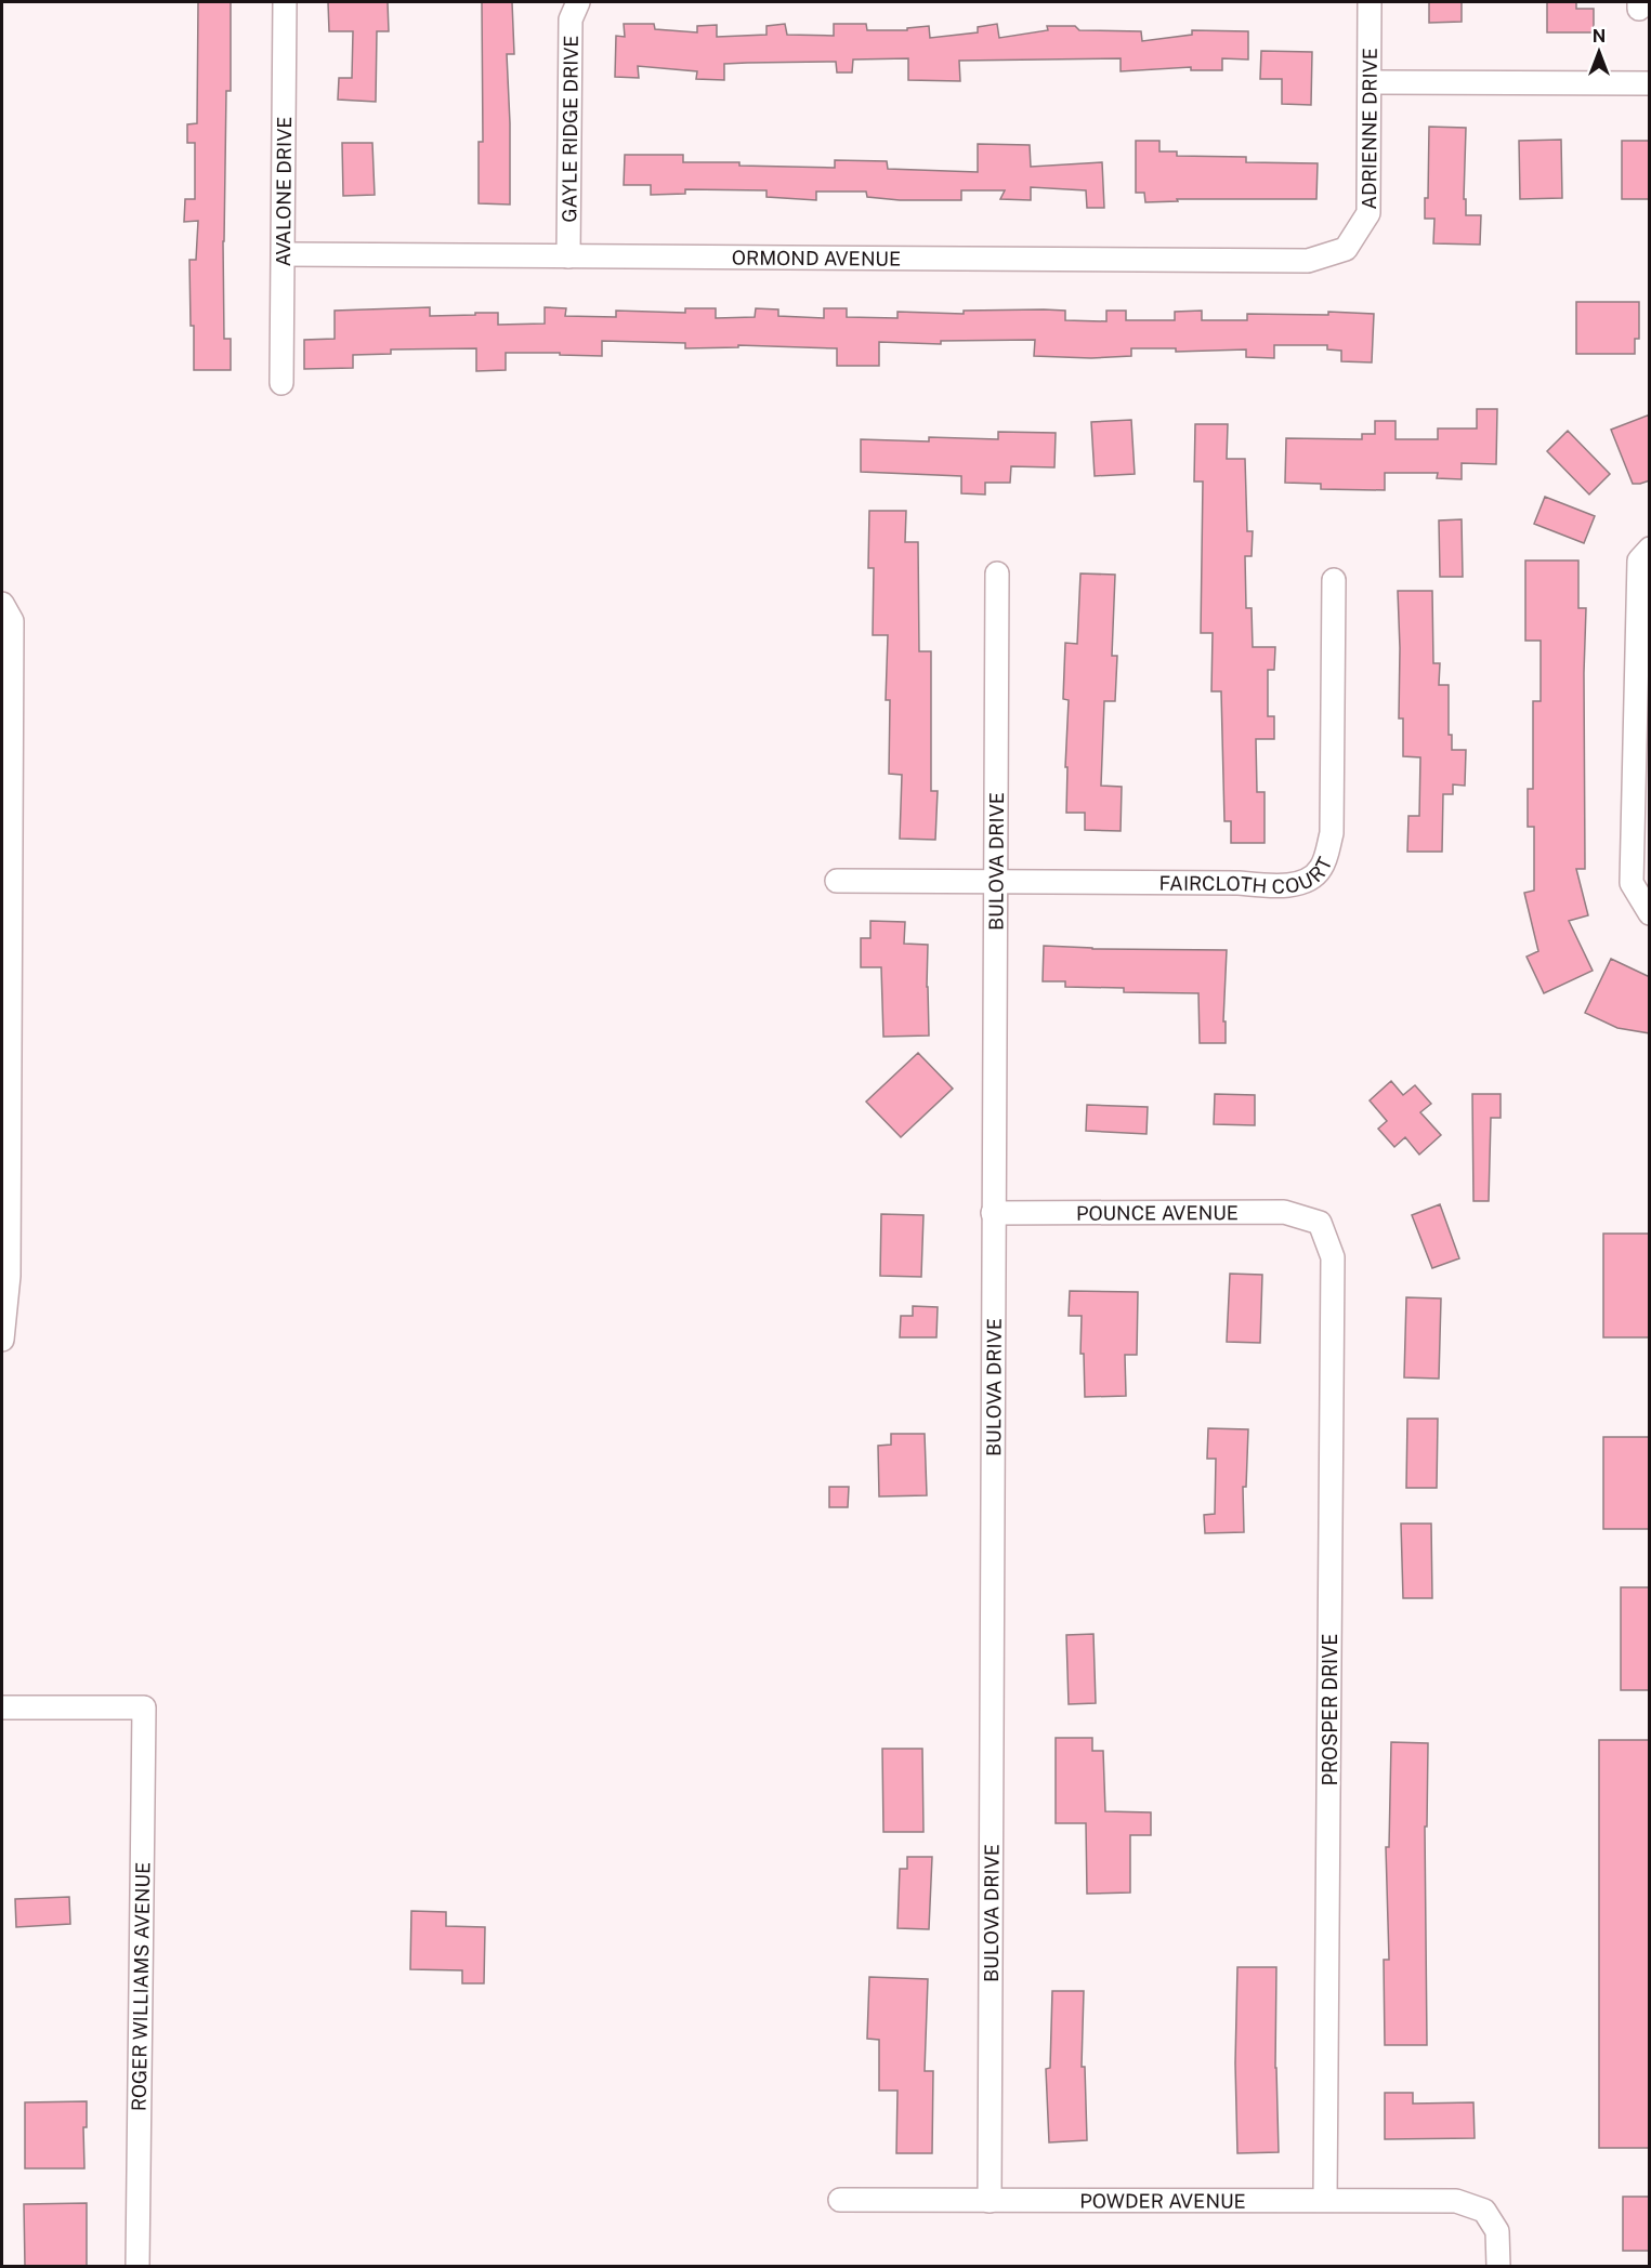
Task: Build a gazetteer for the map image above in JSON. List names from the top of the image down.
{
  "streets": {
    "street": [
      "ADRIENNE DRIVE",
      "GAYLE RIDGE DRIVE",
      "AVALONE DRIVE",
      "ORMOND AVENUE",
      "BULOVA DRIVE",
      "FAIRCLOTH COURT",
      "POUNCE AVENUE",
      "PROSPER DRIVE",
      "ROGER WILLIAMS AVENUE",
      "POWDER AVENUE"
    ]
  },
  "crossings": [
    ["ADRIENNE DRIVE", "ORMOND AVENUE"],
    ["GAYLE RIDGE DRIVE", "ORMOND AVENUE"],
    ["AVALONE DRIVE", "ORMOND AVENUE"],
    ["BULOVA DRIVE", "FAIRCLOTH COURT"],
    ["BULOVA DRIVE", "POUNCE AVENUE"],
    ["BULOVA DRIVE", "POWDER AVENUE"],
    ["POUNCE AVENUE", "PROSPER DRIVE"],
    ["PROSPER DRIVE", "POWDER AVENUE"]
  ],
  "north": "top"
}
